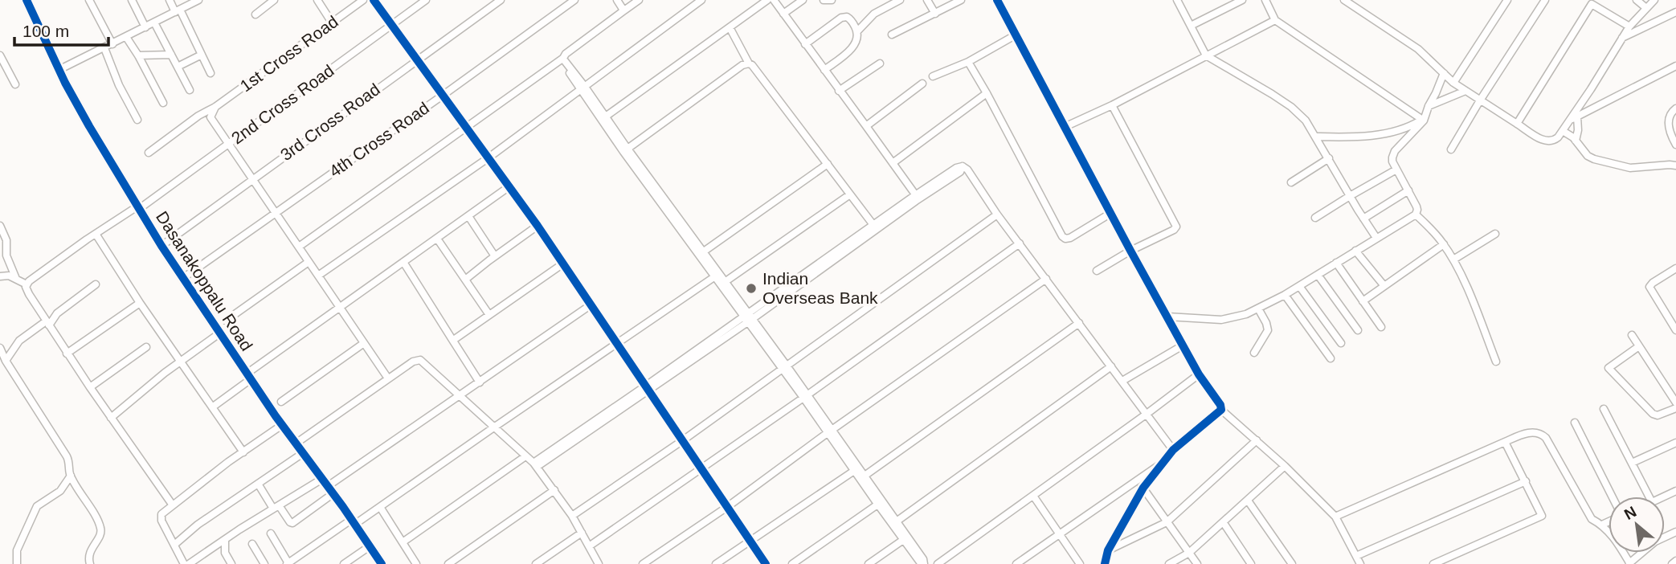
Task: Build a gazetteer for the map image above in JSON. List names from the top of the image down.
{
  "streets": {
    "street": [
      "1st Cross Road",
      "2nd Cross Road",
      "3rd Cross Road",
      "4th Cross Road",
      "Dasanakoppalu Road"
    ]
  },
  "crossings": [
    ["2nd Cross Road", "Dasanakoppalu Road"],
    ["3rd Cross Road", "Dasanakoppalu Road"],
    ["4th Cross Road", "Dasanakoppalu Road"]
  ],
  "places": ["Indian Overseas Bank"],
  "scale_bar": "100 m",
  "north": "top left"
}
